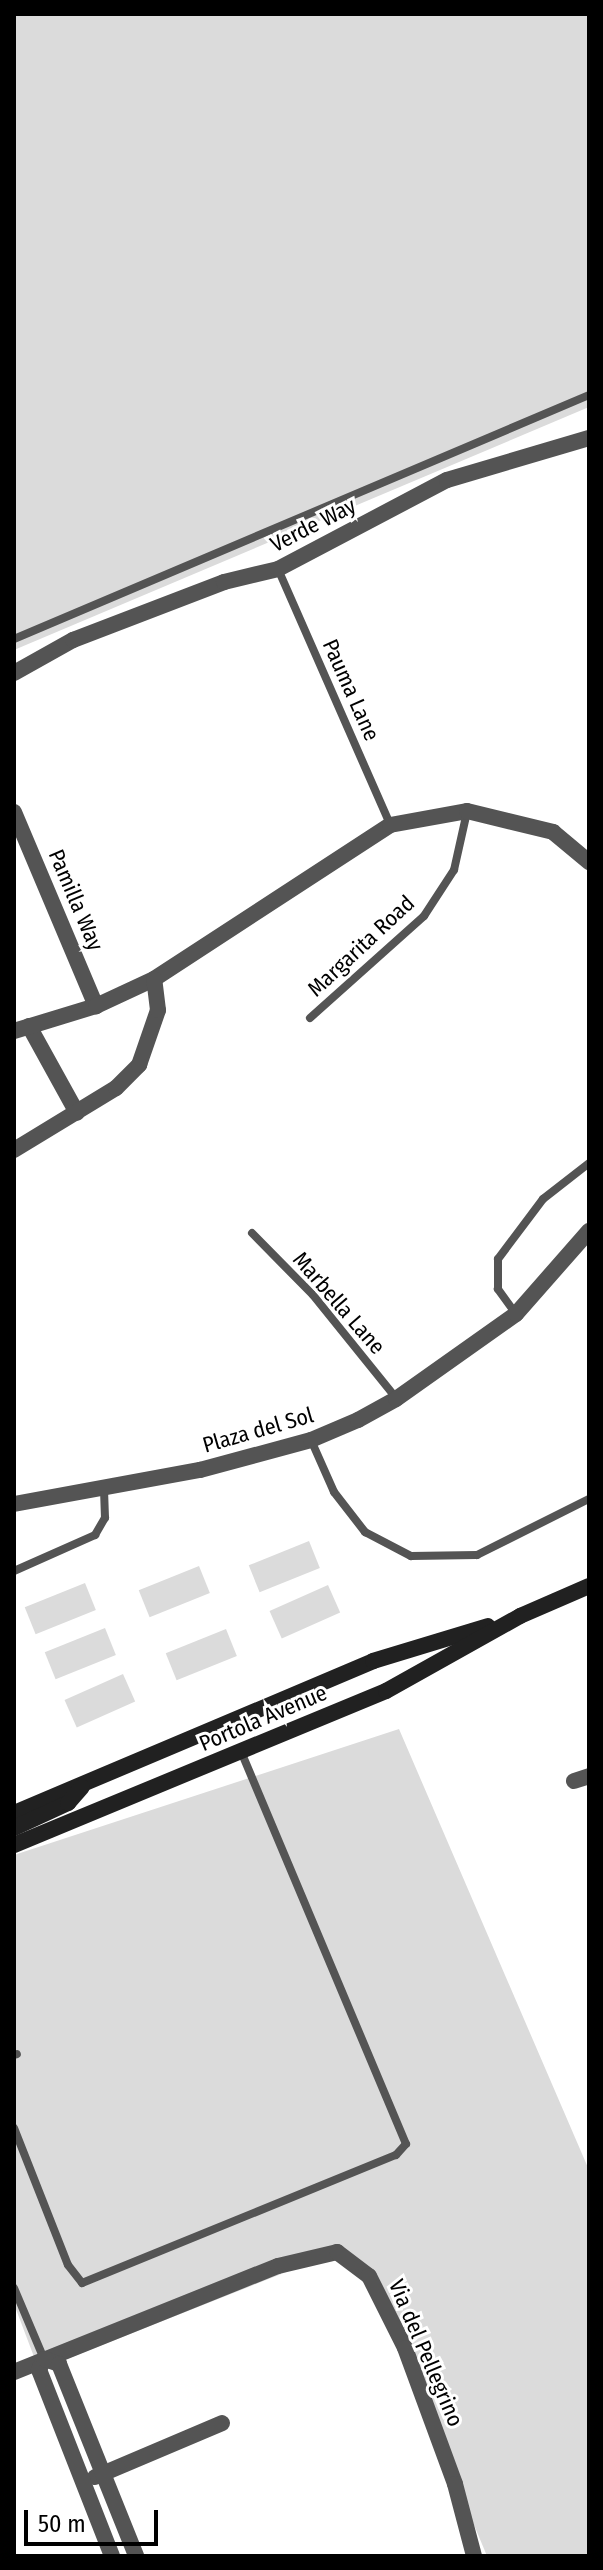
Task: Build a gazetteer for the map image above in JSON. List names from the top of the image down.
{
  "streets": {
    "main road": ["Portola Avenue"],
    "street": [
      "Verde Way",
      "Pamilla Way",
      "Plaza del Sol",
      "Via del Pellegrino"
    ],
    "lane": ["Pauma Lane", "Margarita Road", "Marbella Lane"]
  },
  "crossings": [
    ["Verde Way", "Pauma Lane"],
    ["Marbella Lane", "Plaza del Sol"]
  ],
  "scale_bar": "50 m"
}
